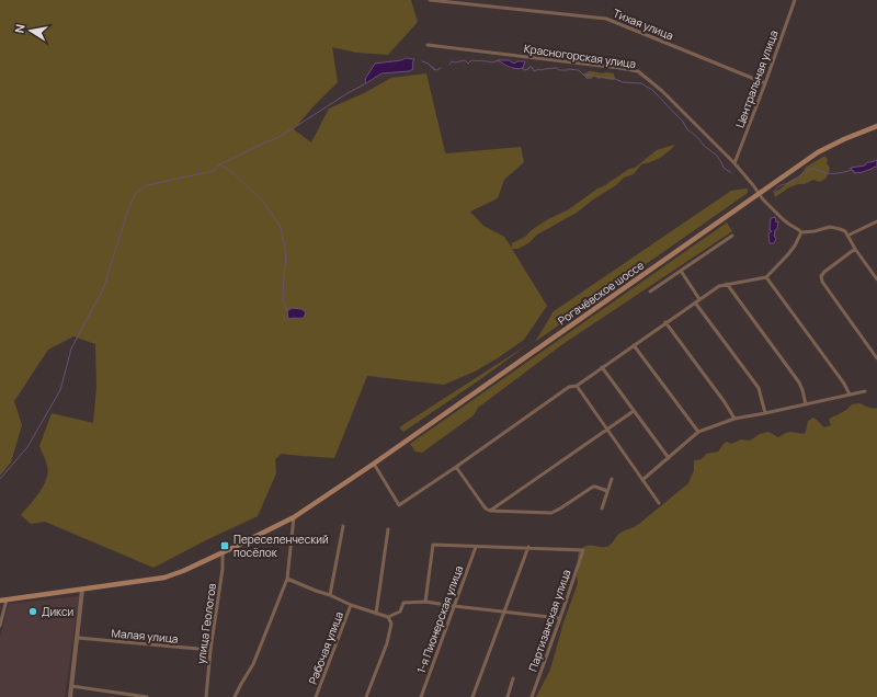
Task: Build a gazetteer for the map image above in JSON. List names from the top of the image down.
{
  "streets": {
    "main road": ["Рогачёвское шоссе"],
    "street": [
      "Тихая улица",
      "Красногорская улица",
      "Центральная улица",
      "1-я Пионерская улица",
      "Партизанская улица",
      "улица Геологов",
      "Малая улица",
      "Рабочая улица"
    ]
  },
  "crossings": [
    ["Тихая улица", "Центральная улица"],
    ["Красногорская улица", "Центральная улица"],
    ["Красногорская улица", "Рогачёвское шоссе"],
    ["Рогачёвское шоссе", "улица Геологов"],
    ["улица Геологов", "Малая улица"]
  ],
  "places": {
    "transit": ["Переселенческий посёлок"],
    "other": ["Дикси"]
  },
  "north": "left"
}
